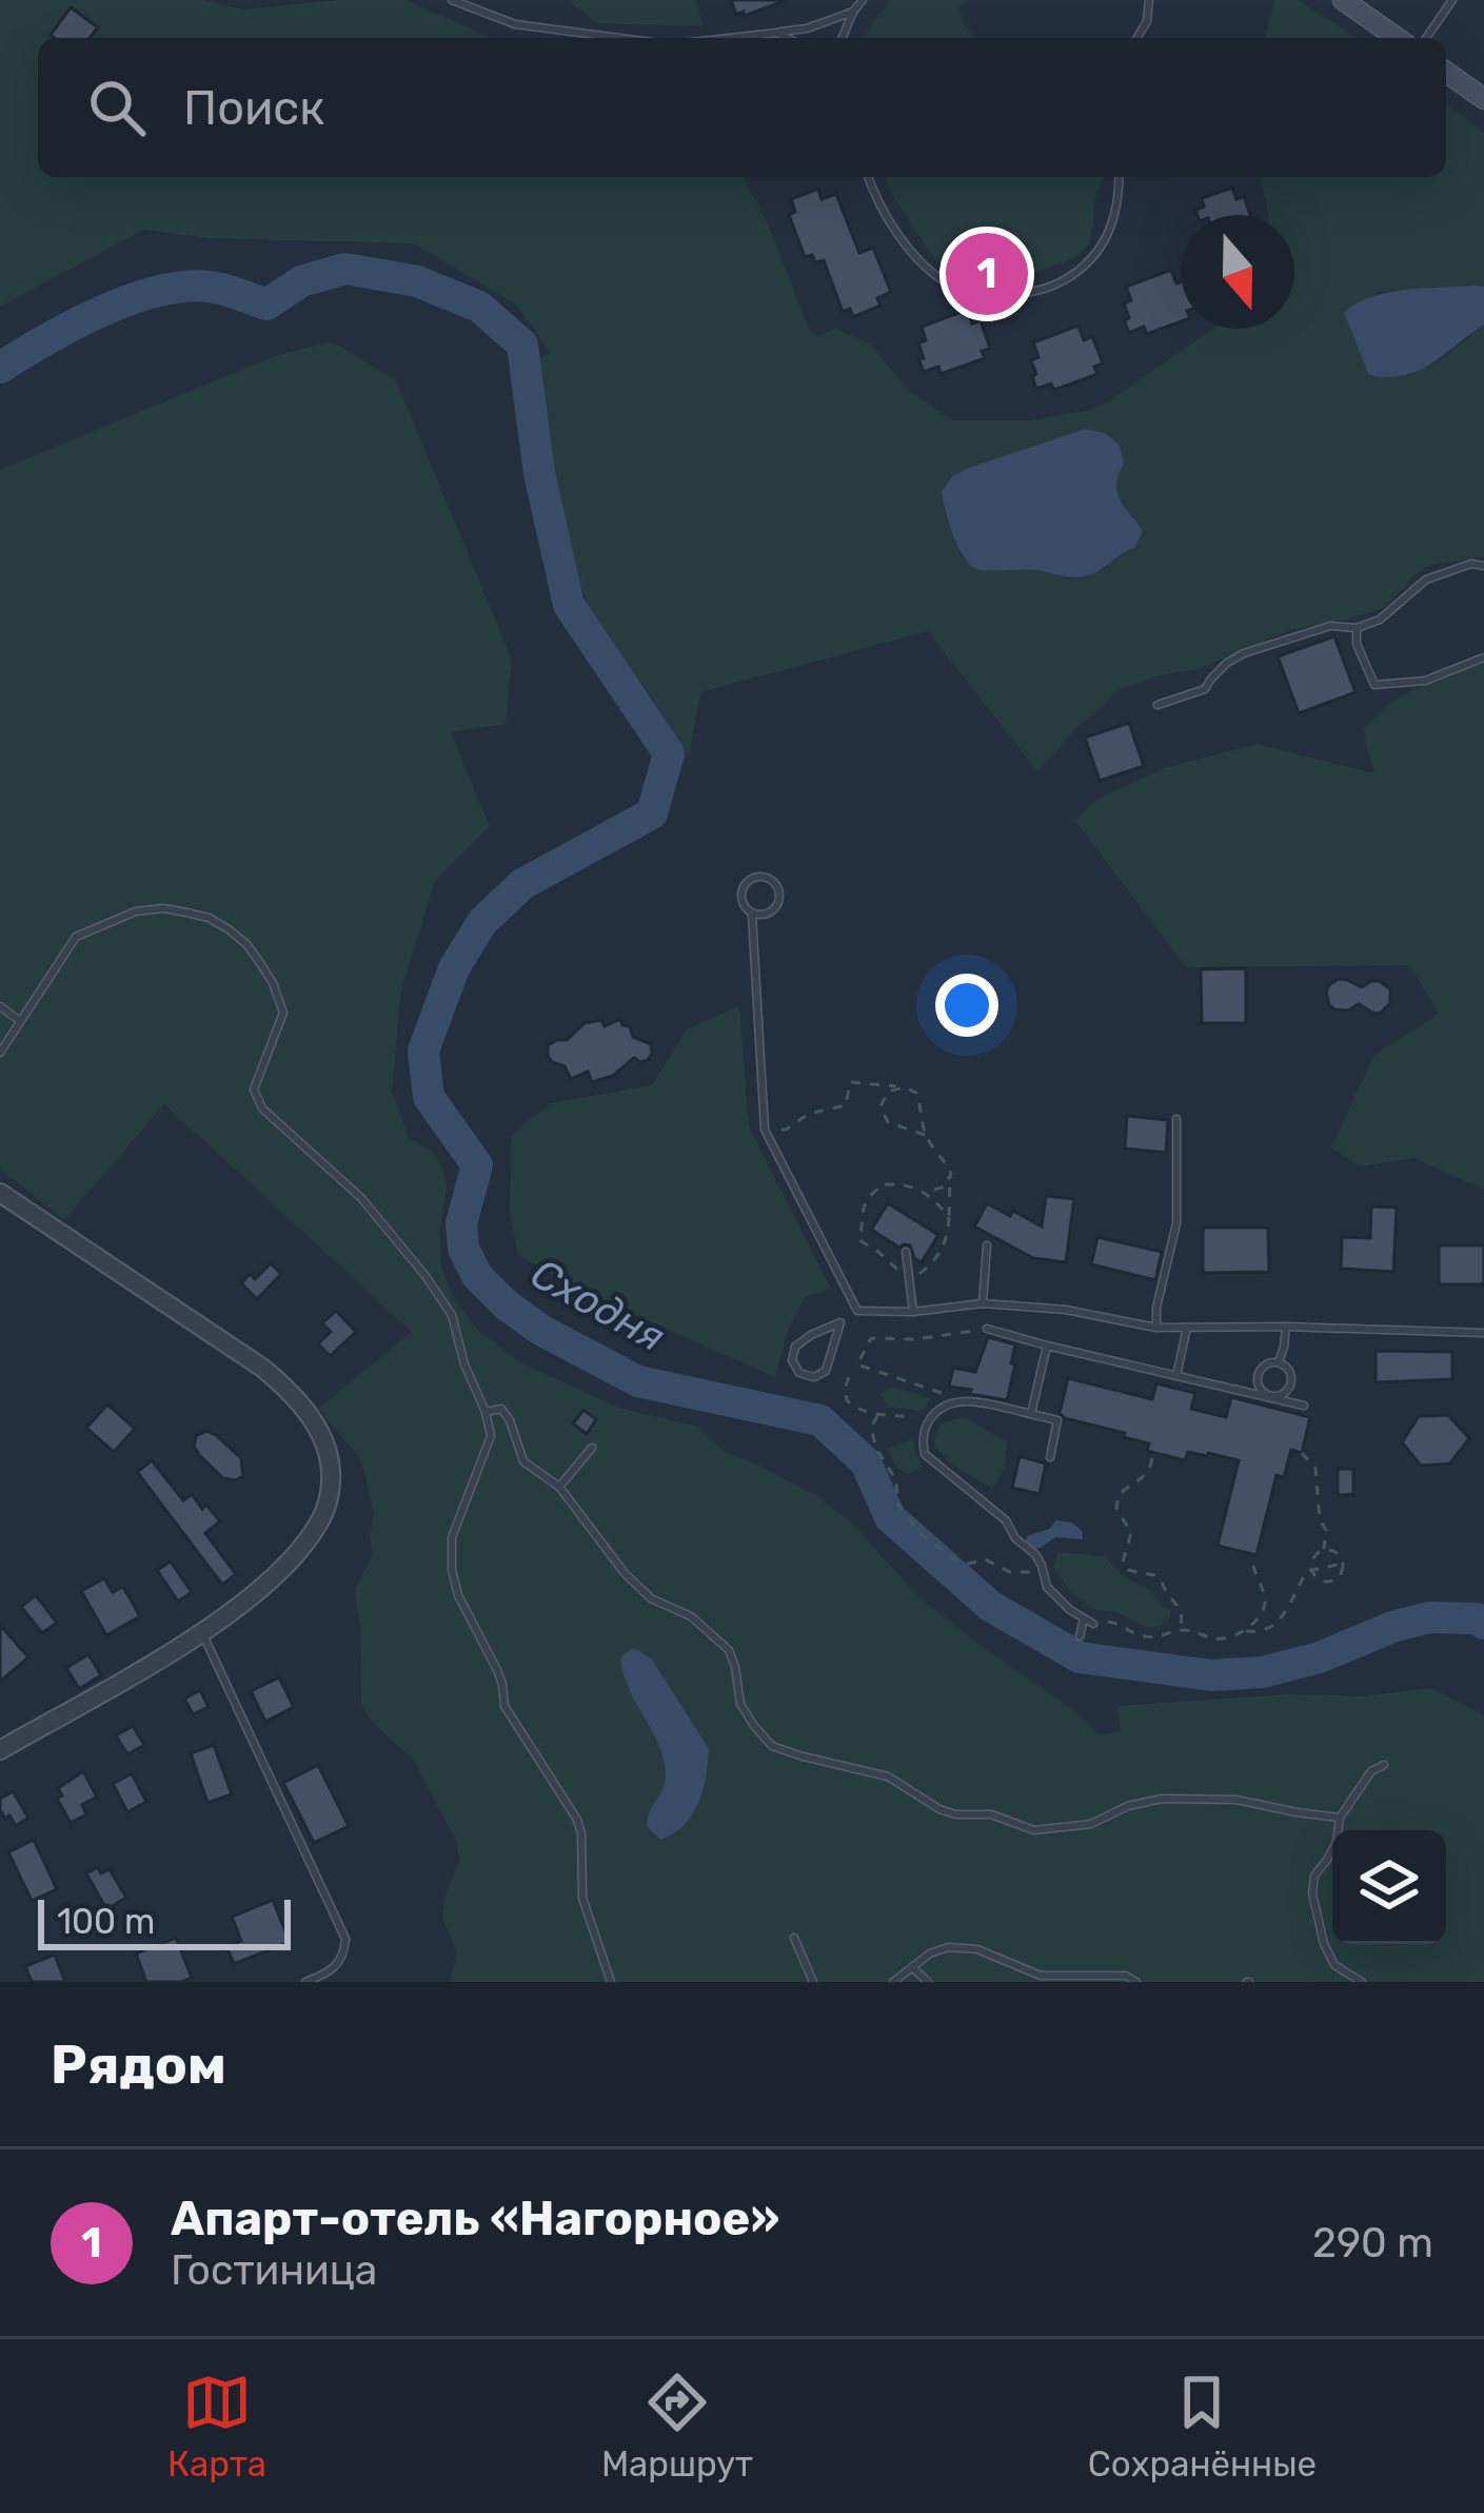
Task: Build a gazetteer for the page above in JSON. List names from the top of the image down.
{
  "water": ["Сходня"],
  "scale_bar": "100 m",
  "north": "bottom",
  "page": {
    "search": "Поиск",
    "pins": "1",
    "scale": "100 m",
    "heading": "Рядом",
    "list": [
      {
        "mark": "1",
        "name": "Апарт-отель «Нагорное»",
        "note": "Гостиница",
        "value": "290 m"
      }
    ],
    "nav": ["Карта", "Маршрут", "Сохранённые"]
  }
}
